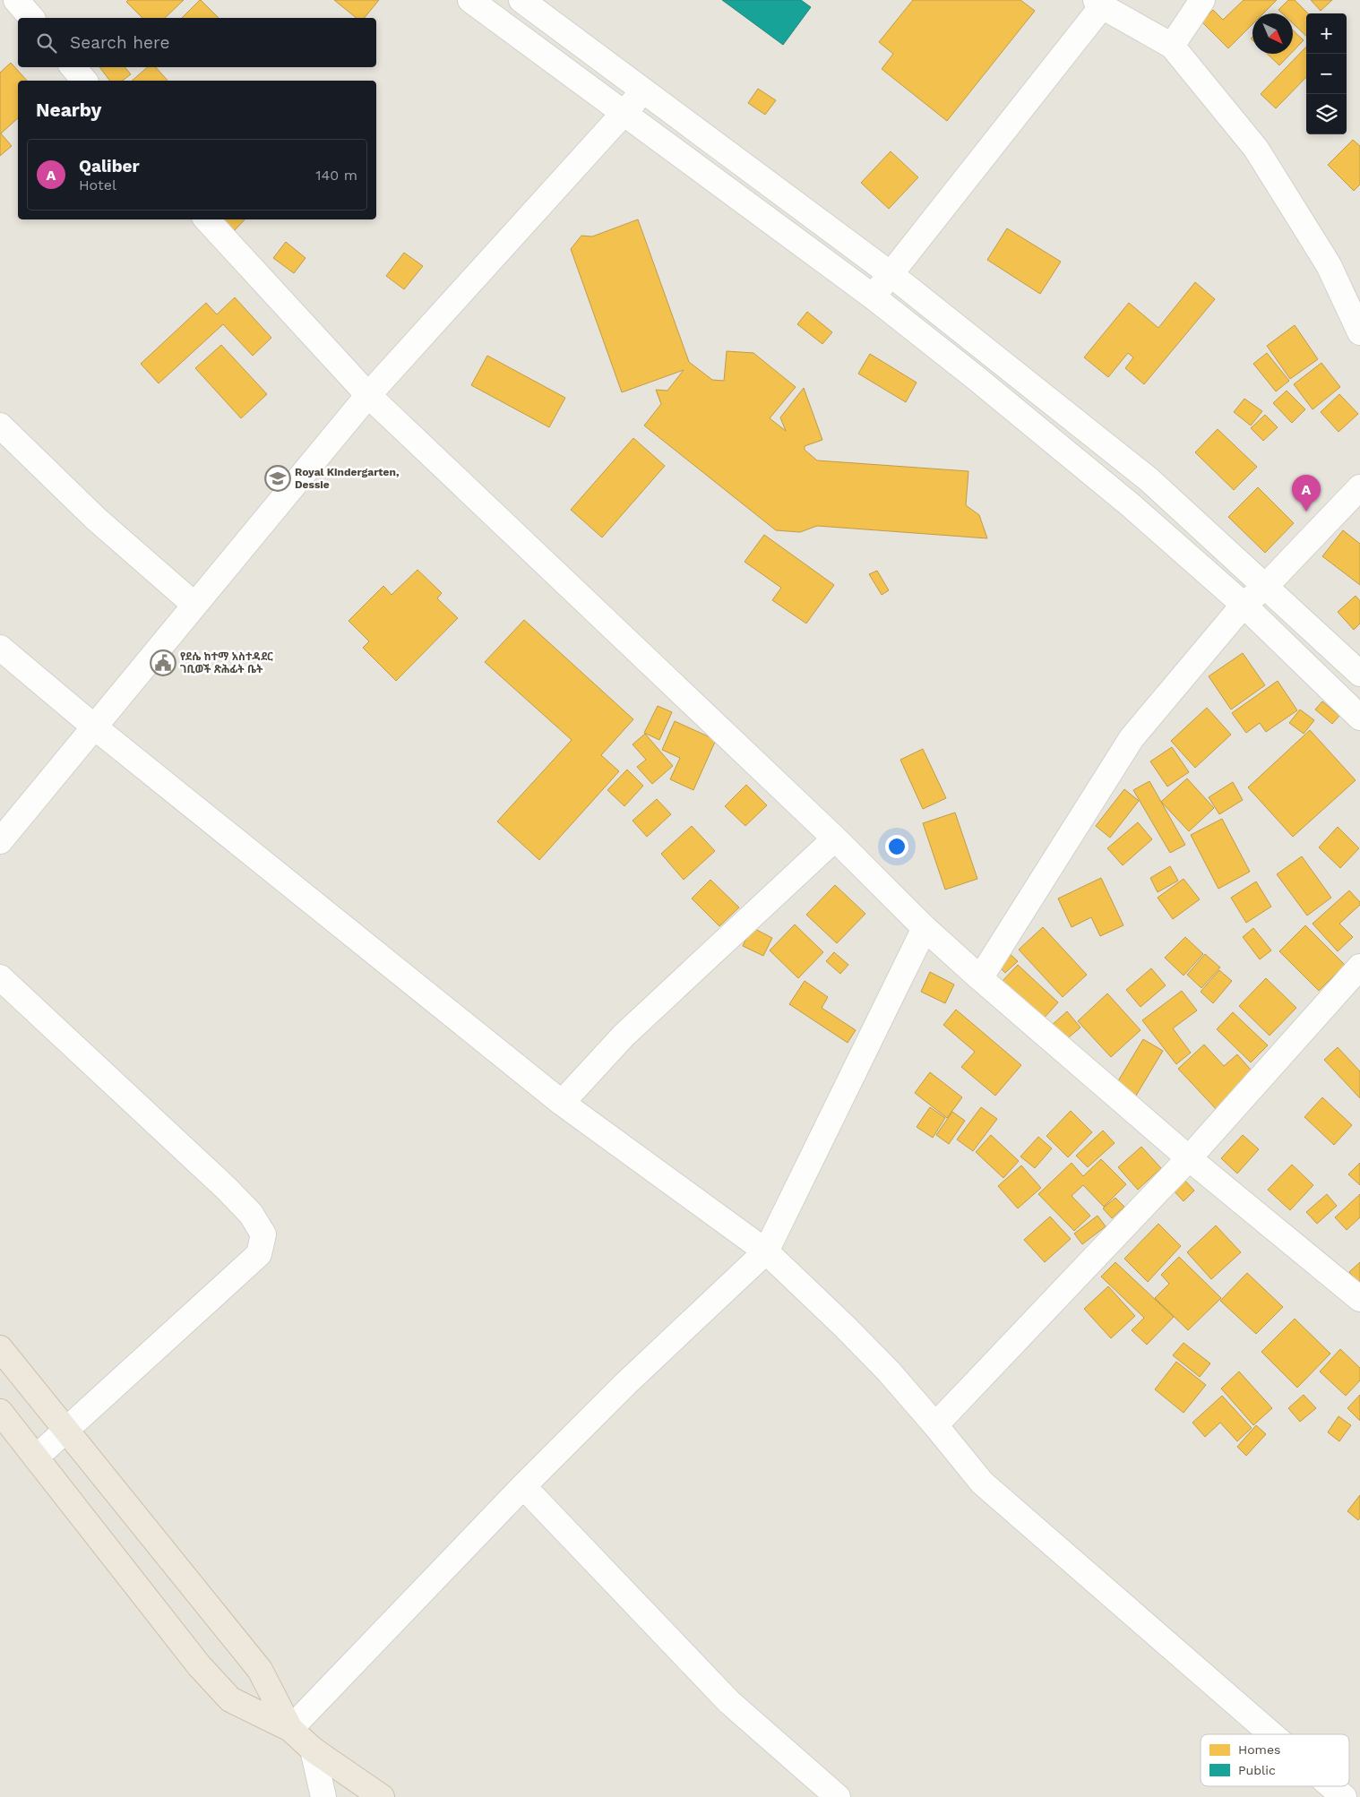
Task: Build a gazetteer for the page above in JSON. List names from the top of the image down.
{
  "places": {
    "school or university": ["Royal Kindergarten, Dessie"],
    "public building": ["የደሴ ከተማ አስተዳደር ገቢወች ጽሕፊት ቤት"]
  },
  "legend": ["Homes", "Public"],
  "north": "bottom right",
  "page": {
    "map_buttons": ["+", "−"],
    "search": "Search here",
    "heading": "Nearby",
    "list": [
      {
        "mark": "A",
        "name": "Qaliber",
        "note": "Hotel",
        "value": "140 m"
      }
    ],
    "pins": "A"
  }
}
